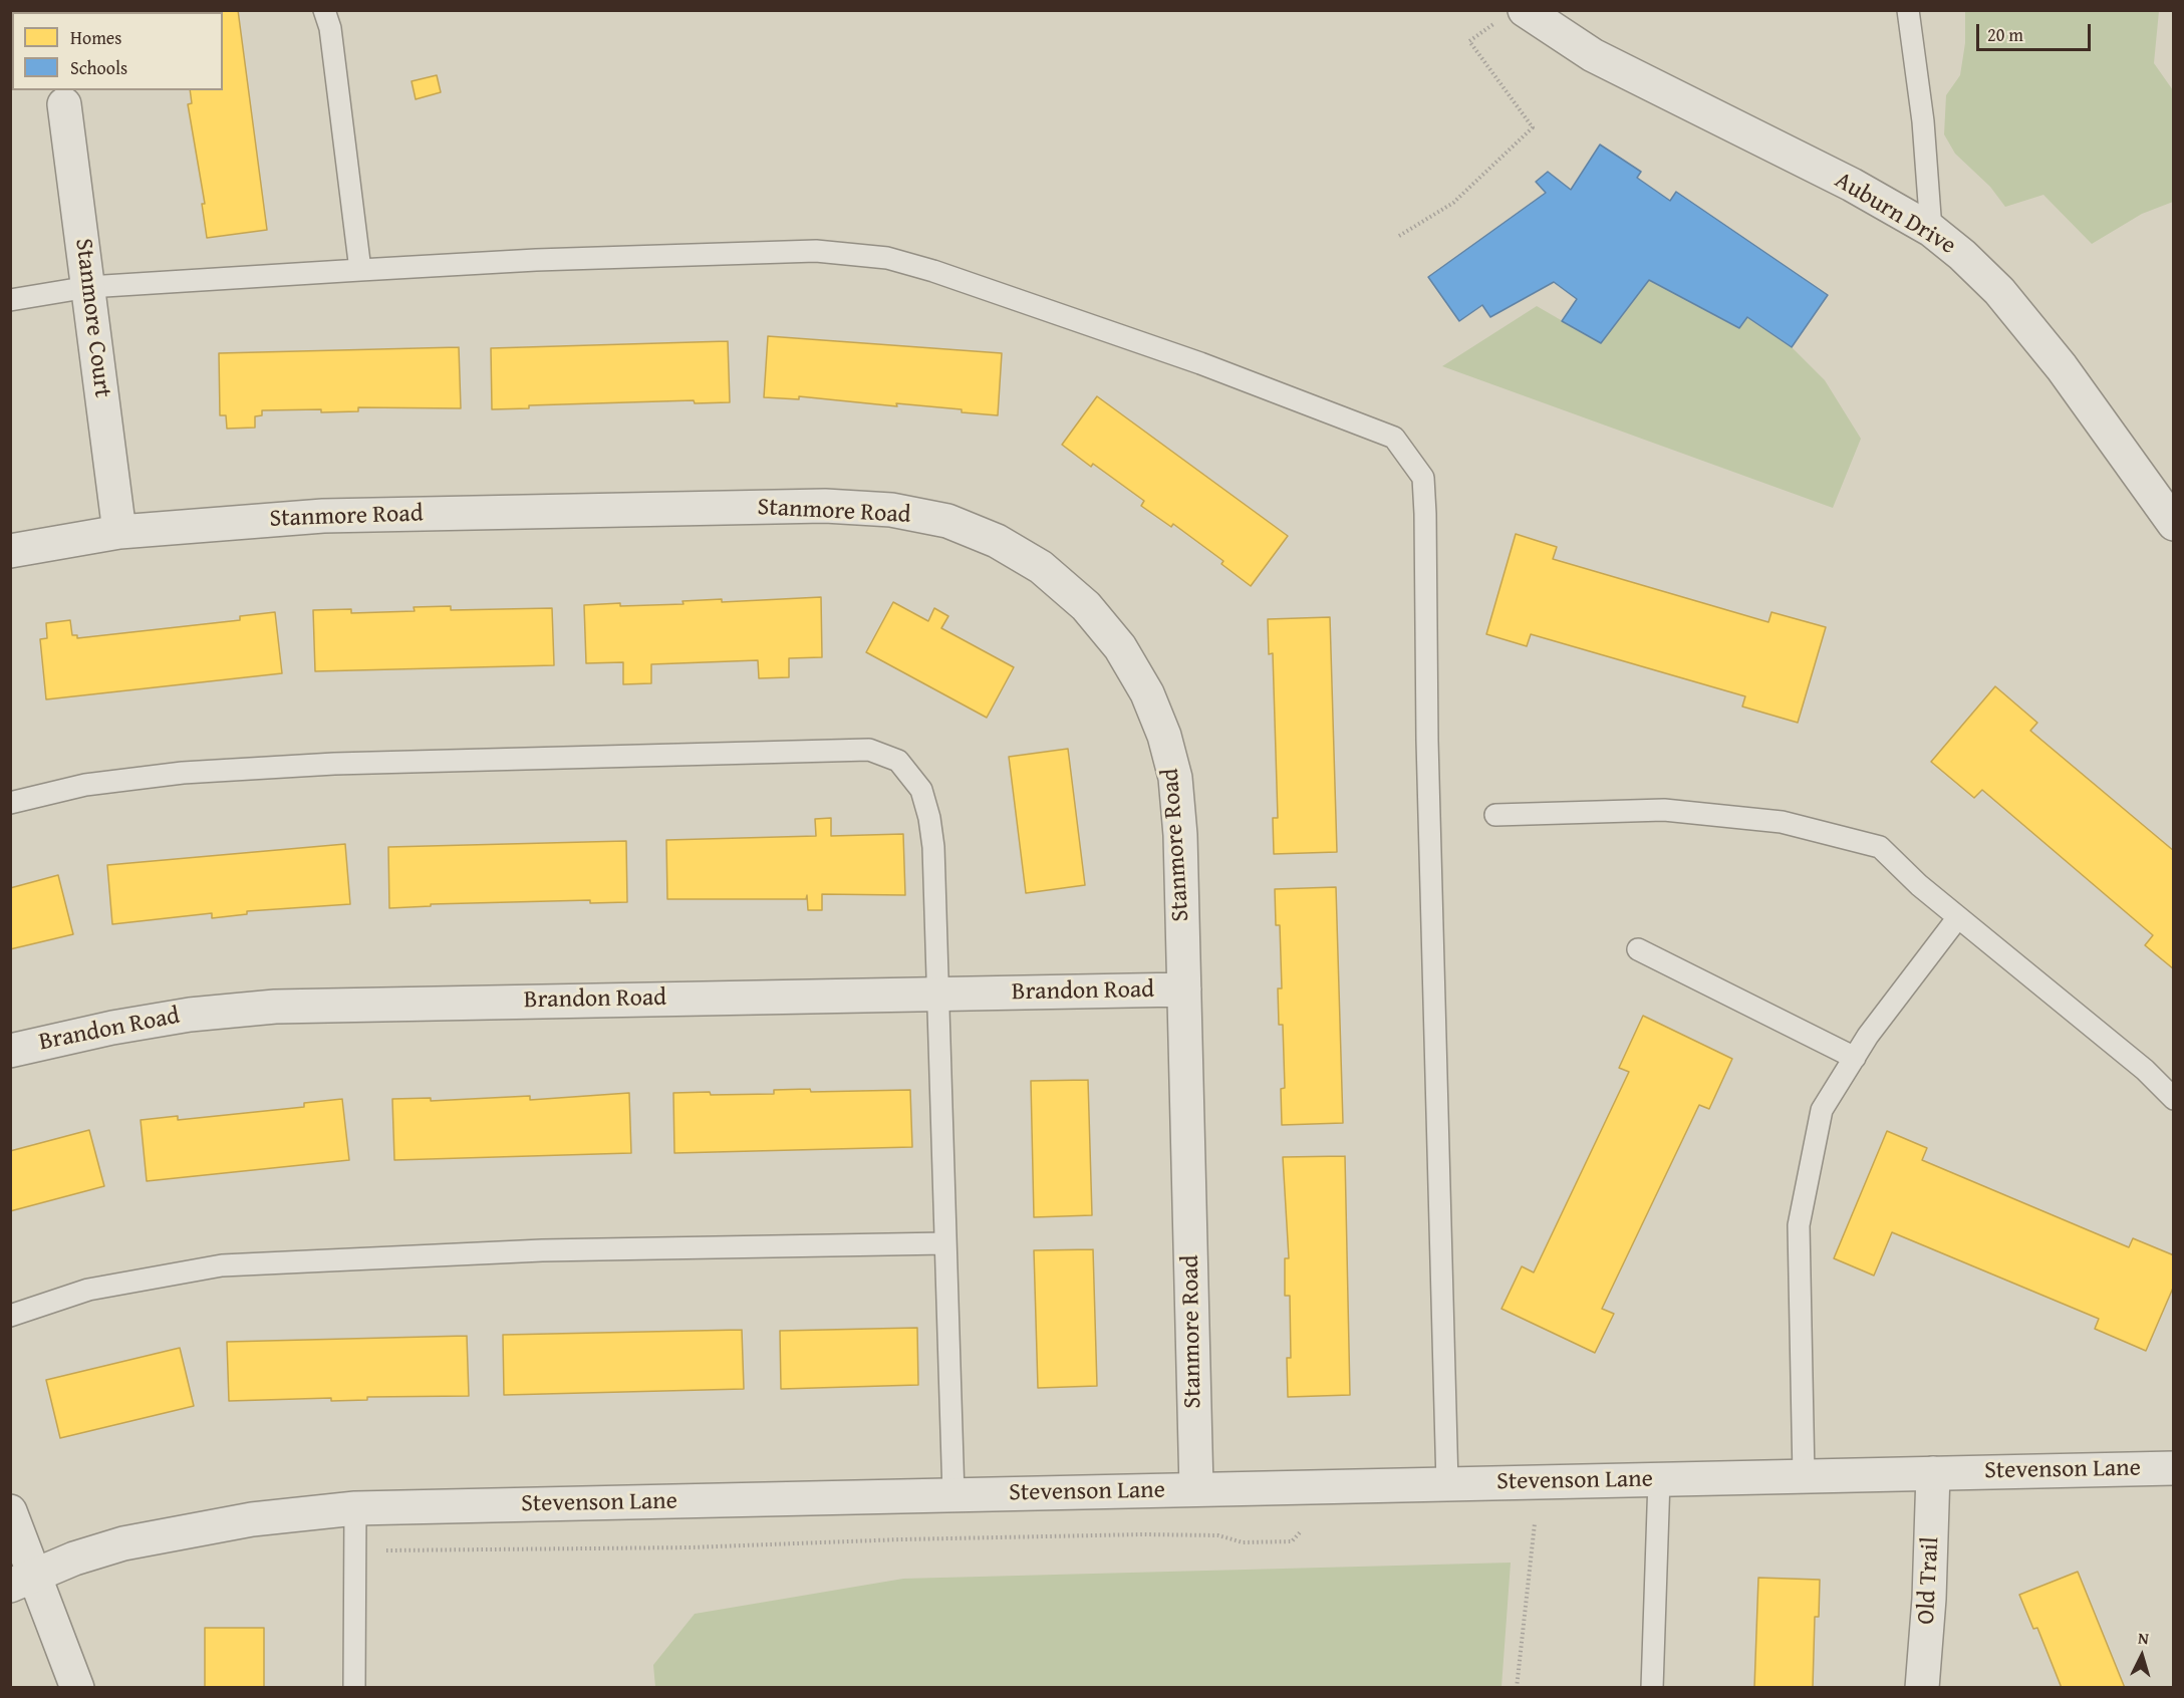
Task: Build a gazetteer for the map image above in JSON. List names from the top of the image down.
{
  "streets": {
    "street": [
      "Auburn Drive",
      "Stanmore Court",
      "Stanmore Road",
      "Brandon Road",
      "Stevenson Lane",
      "Old Trail"
    ]
  },
  "crossings": [
    ["Stanmore Court", "Stanmore Road"],
    ["Stanmore Road", "Brandon Road"],
    ["Stanmore Road", "Stevenson Lane"],
    ["Stevenson Lane", "Old Trail"]
  ],
  "legend": ["Homes", "Schools"],
  "scale_bar": "20 m",
  "north": "top"
}
